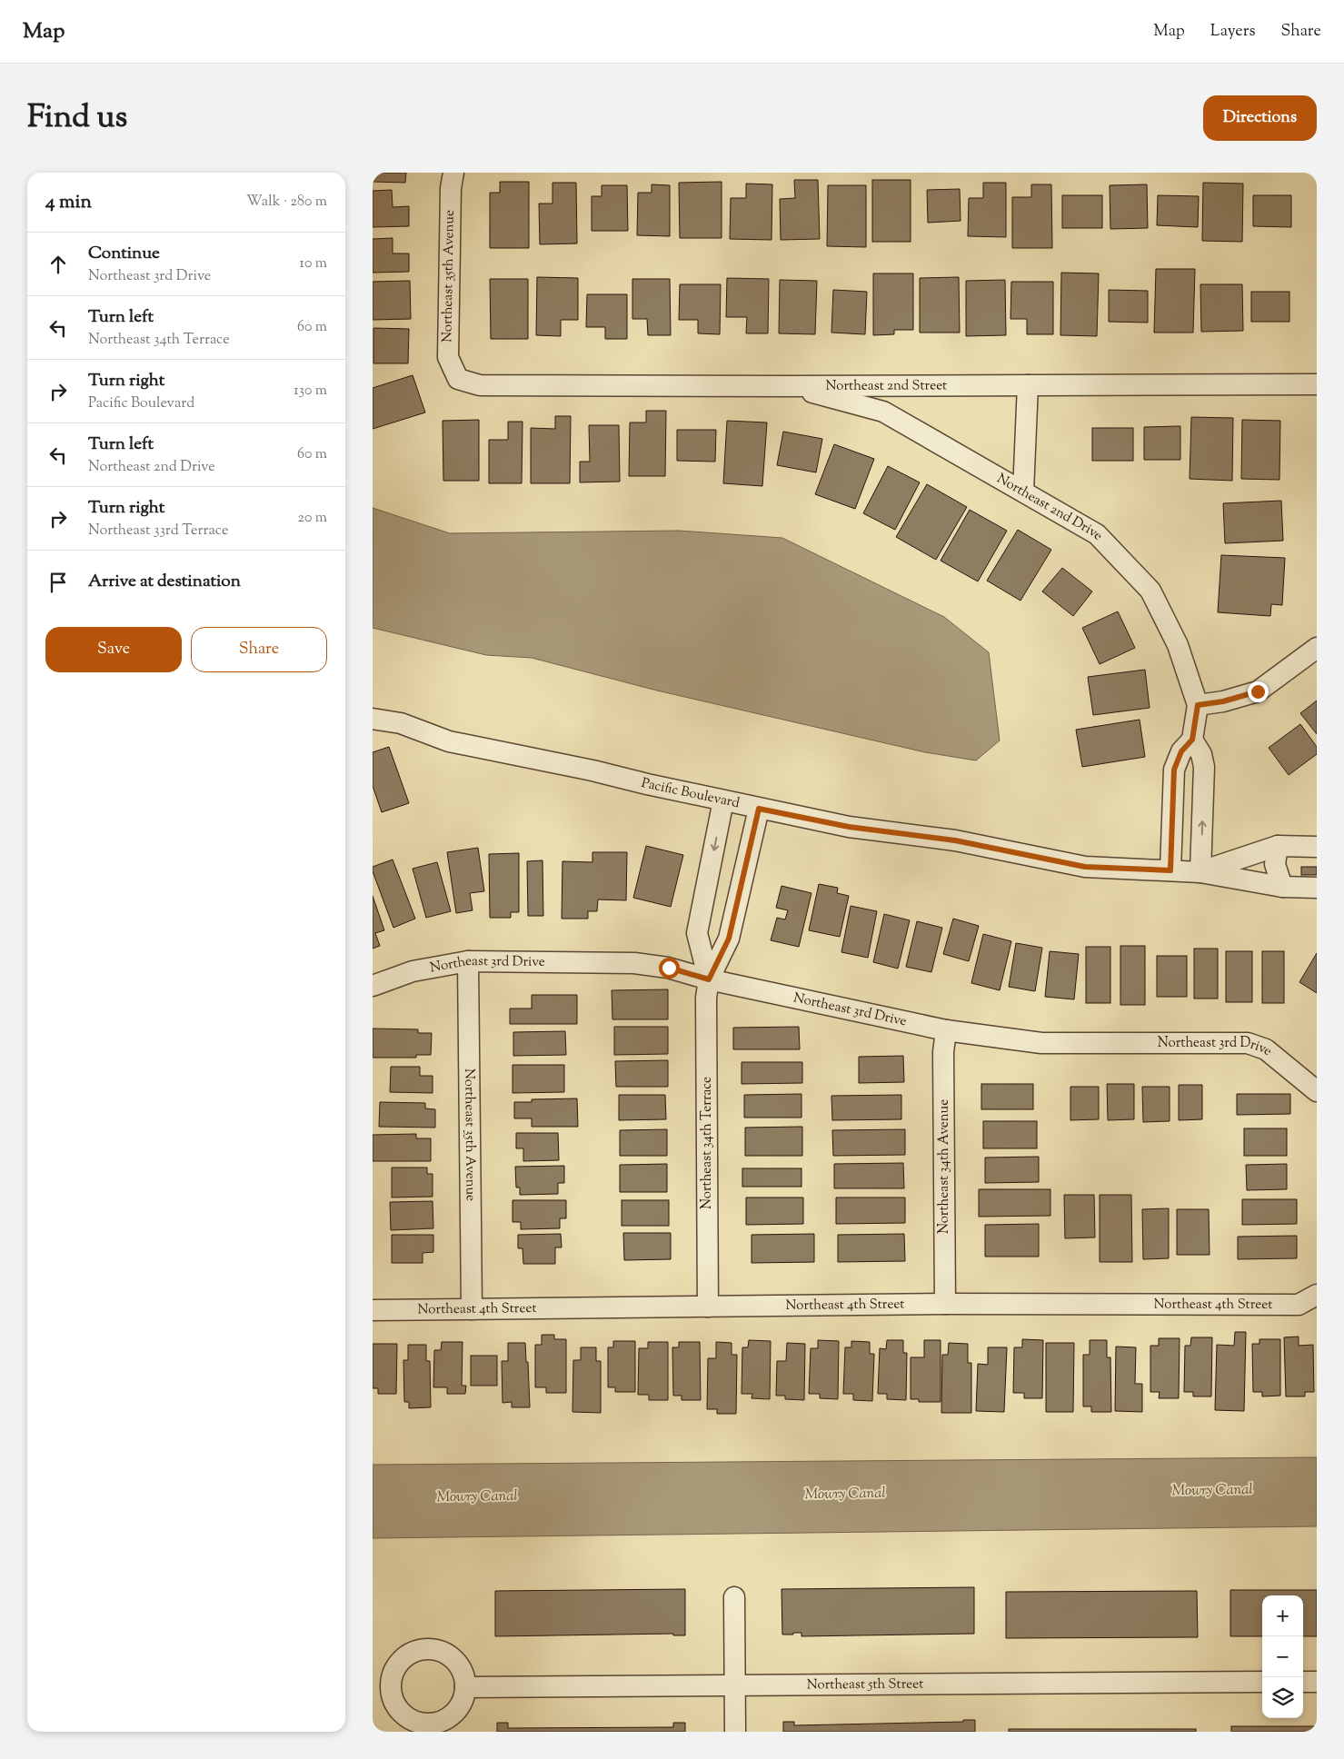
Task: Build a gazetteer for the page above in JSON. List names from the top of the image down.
{
  "streets": {
    "street": [
      "Northeast 35th Avenue",
      "Northeast 2nd Street",
      "Northeast 2nd Drive",
      "Pacific Boulevard",
      "Northeast 3rd Drive",
      "Northeast 34th Terrace",
      "Northeast 34th Avenue",
      "Northeast 4th Street",
      "Northeast 5th Street"
    ]
  },
  "crossings": [
    ["Northeast 35th Avenue", "Northeast 2nd Street"],
    ["Northeast 35th Avenue", "Northeast 3rd Drive"],
    ["Northeast 35th Avenue", "Northeast 4th Street"],
    ["Northeast 2nd Street", "Northeast 2nd Drive"],
    ["Northeast 2nd Drive", "Pacific Boulevard"],
    ["Pacific Boulevard", "Northeast 34th Terrace"],
    ["Northeast 3rd Drive", "Northeast 34th Terrace"],
    ["Northeast 3rd Drive", "Northeast 34th Avenue"],
    ["Northeast 34th Terrace", "Northeast 4th Street"],
    ["Northeast 34th Avenue", "Northeast 4th Street"]
  ],
  "water": ["Mowry Canal"],
  "page": {
    "header": "Map",
    "nav": ["Map", "Layers", "Share"],
    "title": "Find us",
    "buttons": [
      "Directions",
      ["Save", "Share"]
    ],
    "heading": ["4 min", "Walk · 280 m"],
    "list": [
      ["Continue", "Northeast 3rd Drive", "10 m"],
      ["Turn left", "Northeast 34th Terrace", "60 m"],
      ["Turn right", "Pacific Boulevard", "130 m"],
      ["Turn left", "Northeast 2nd Drive", "60 m"],
      ["Turn right", "Northeast 33rd Terrace", "20 m"],
      "Arrive at destination"
    ],
    "map_buttons": ["+", "−"]
  }
}
